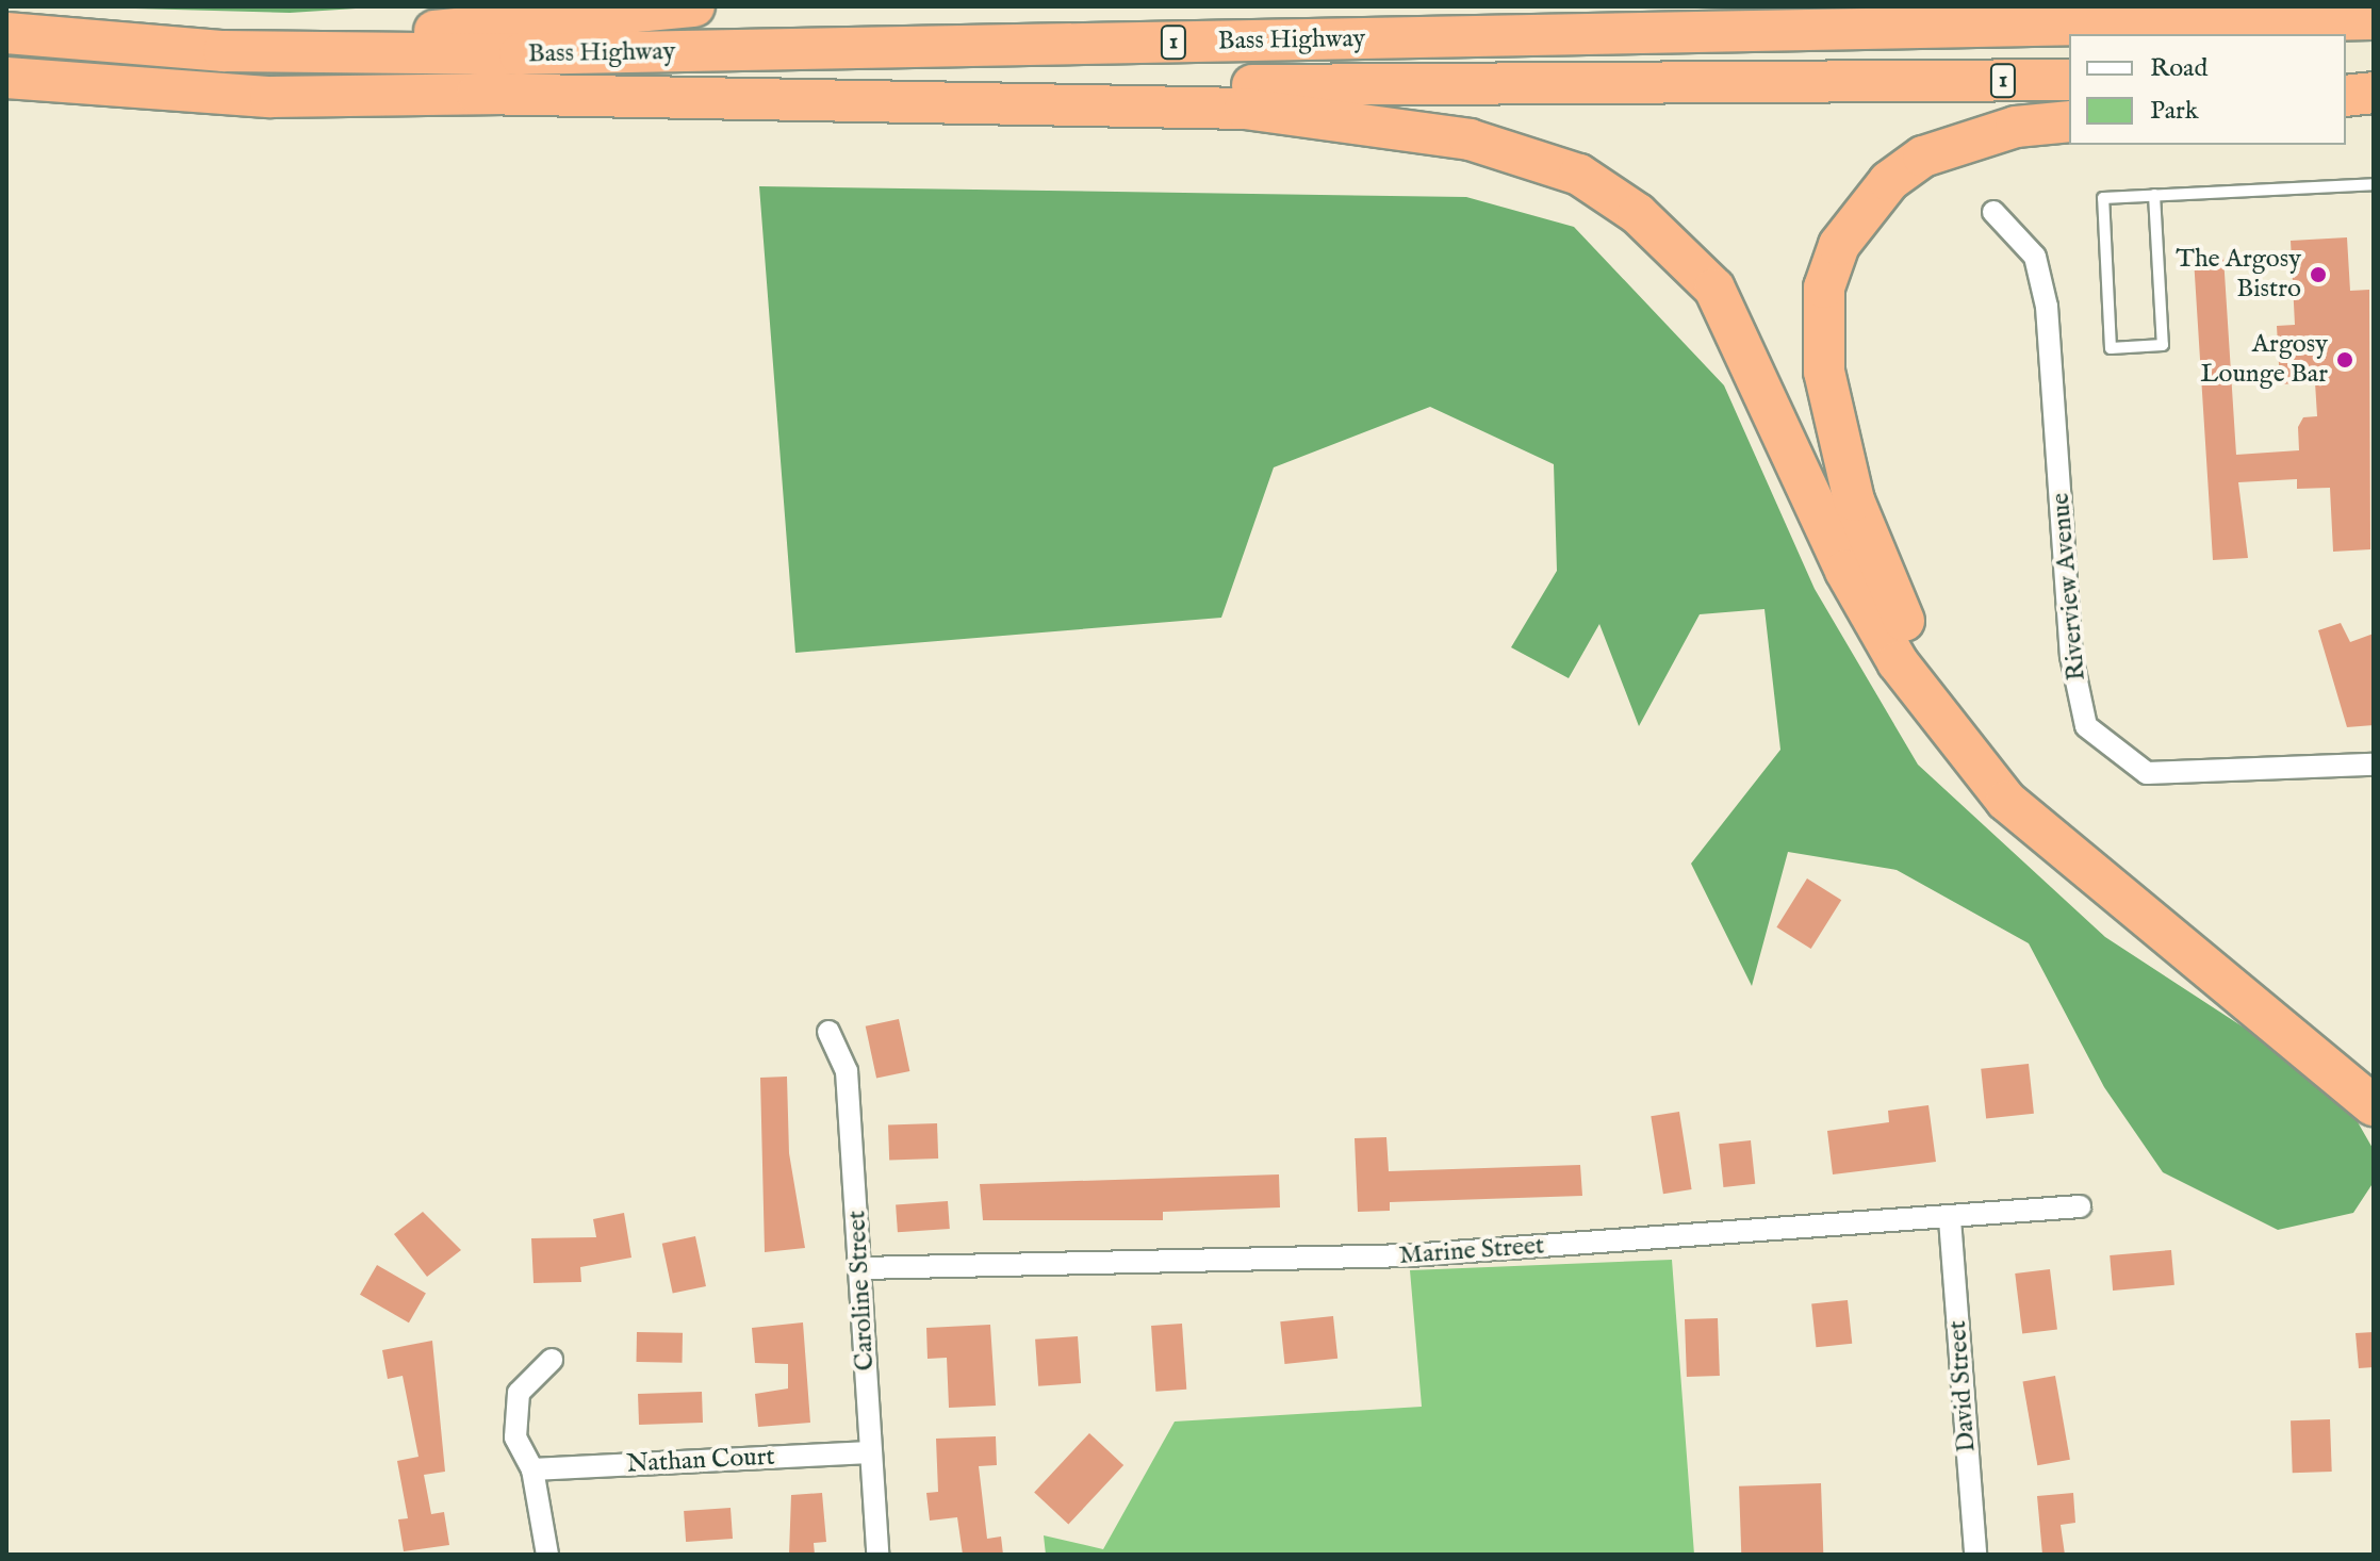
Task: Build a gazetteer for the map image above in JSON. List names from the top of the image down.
{
  "streets": {
    "highway": ["Bass Highway", "1"],
    "street": [
      "Riverview Avenue",
      "Marine Street",
      "Caroline Street",
      "David Street",
      "Nathan Court"
    ]
  },
  "crossings": [
    ["Marine Street", "Caroline Street"],
    ["Marine Street", "David Street"],
    ["Caroline Street", "Nathan Court"]
  ],
  "places": ["The Argosy Bistro", "Argosy Lounge Bar"],
  "legend": ["Road", "Park"]
}
